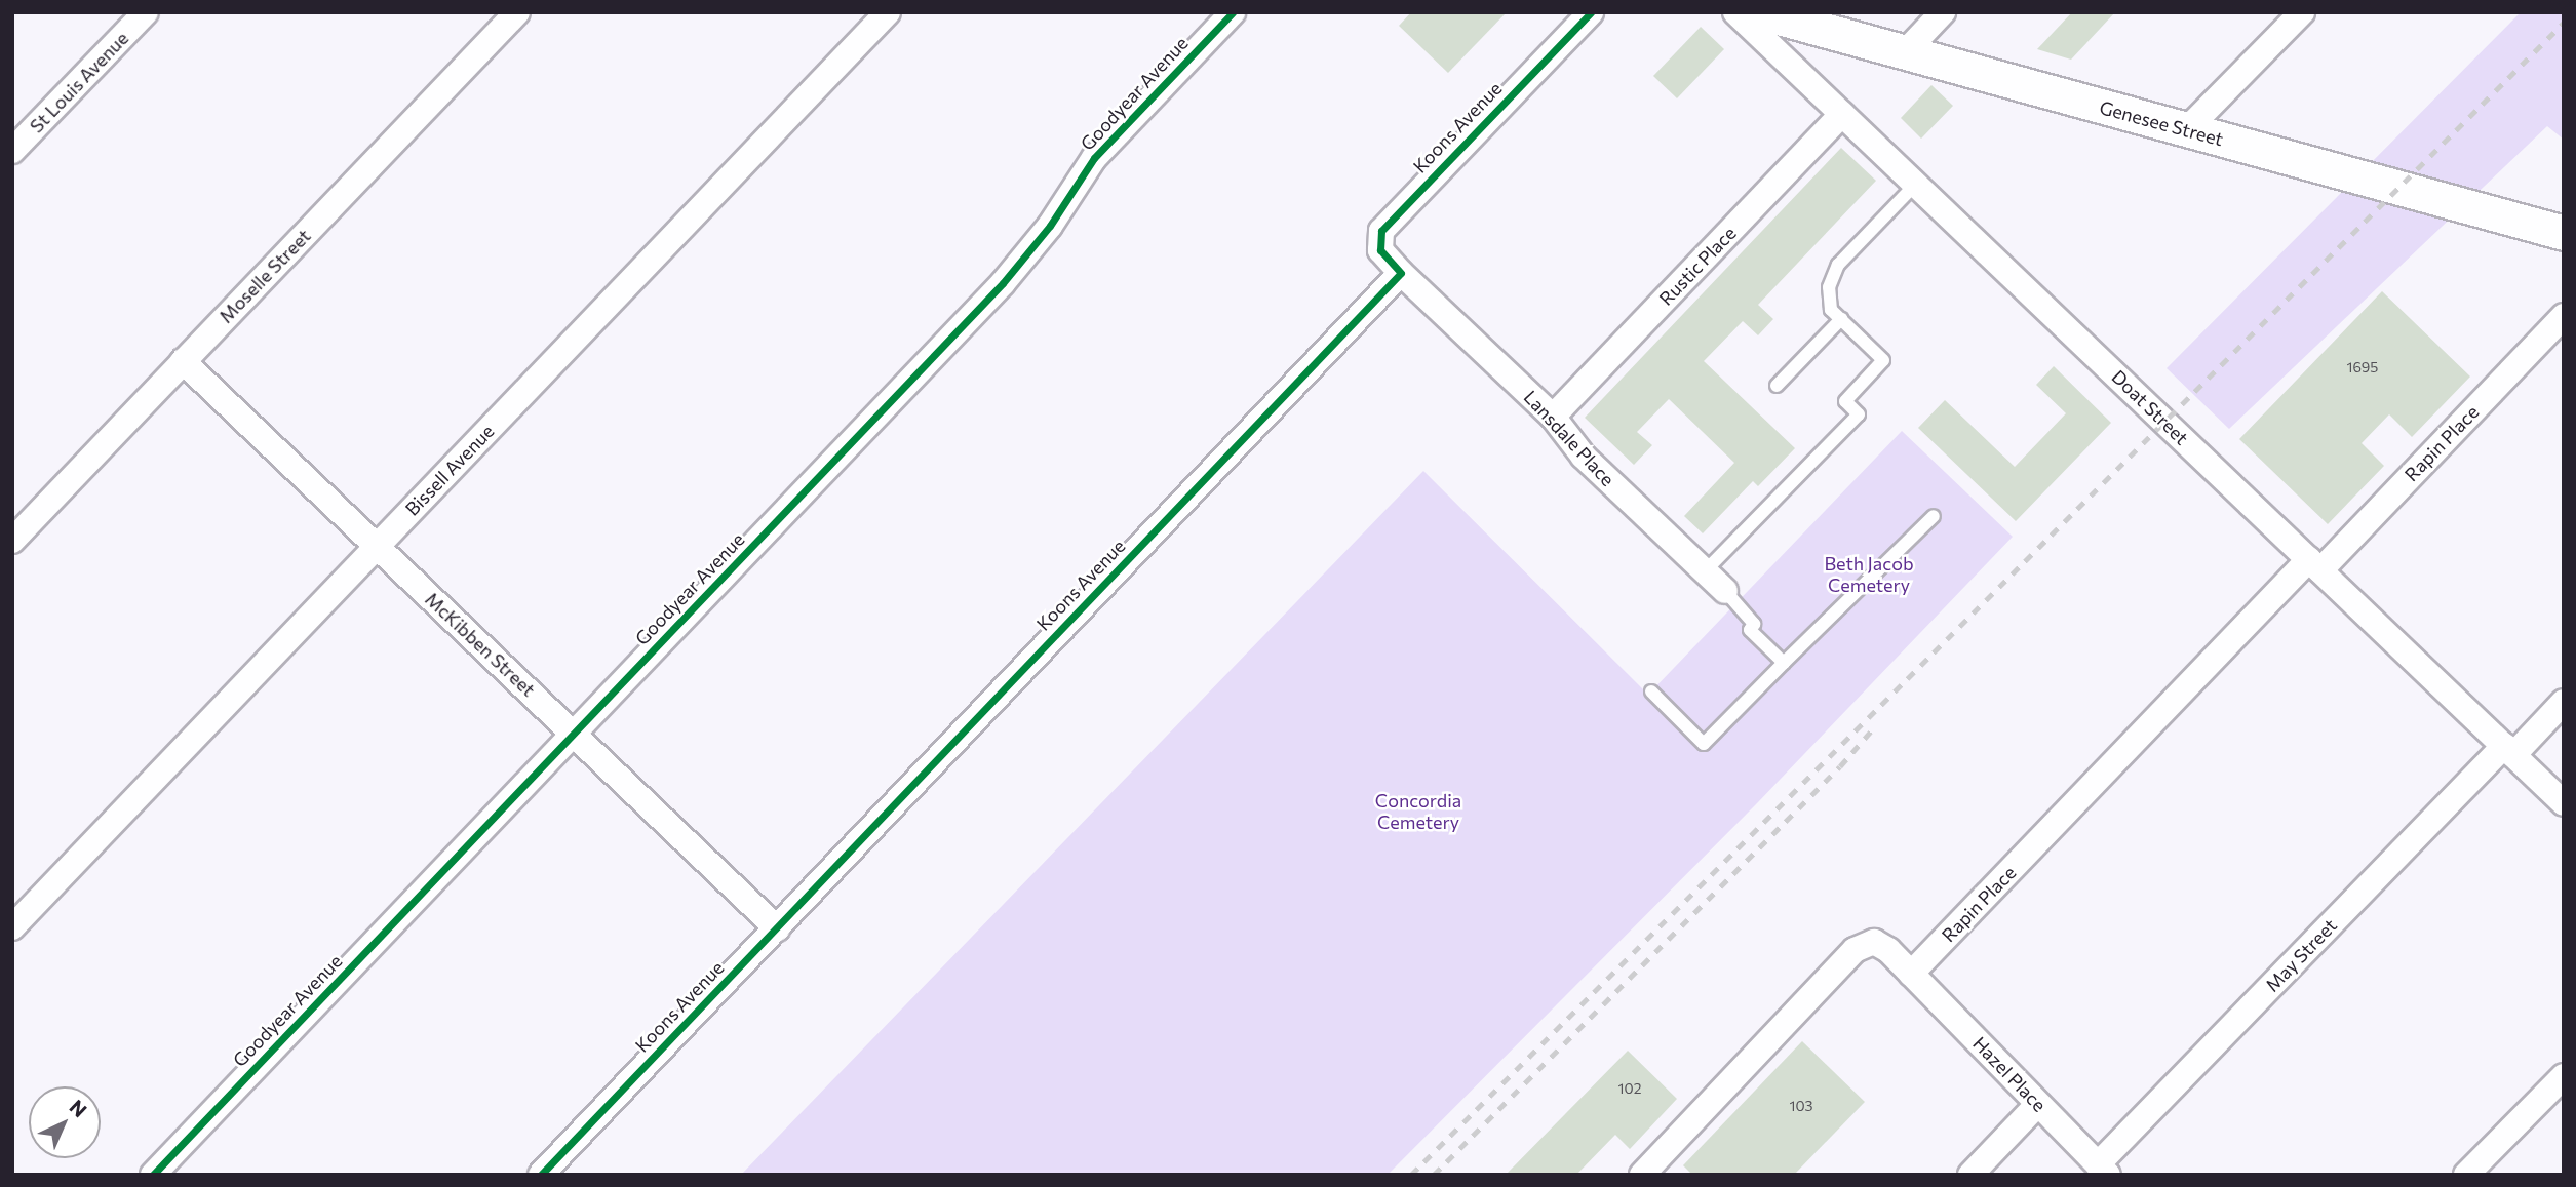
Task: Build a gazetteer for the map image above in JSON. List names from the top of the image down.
{
  "streets": {
    "main road": ["Genesee Street"],
    "street": [
      "St Louis Avenue",
      "Goodyear Avenue",
      "Koons Avenue",
      "Rustic Place",
      "Moselle Street",
      "Doat Street",
      "Lansdale Place",
      "Rapin Place",
      "Bissell Avenue",
      "McKibben Street",
      "May Street",
      "Hazel Place"
    ]
  },
  "crossings": [
    ["Goodyear Avenue", "McKibben Street"],
    ["Koons Avenue", "Lansdale Place"],
    ["Koons Avenue", "McKibben Street"],
    ["Rustic Place", "Doat Street"],
    ["Rustic Place", "Lansdale Place"],
    ["Moselle Street", "McKibben Street"],
    ["Doat Street", "Rapin Place"],
    ["Doat Street", "May Street"],
    ["Rapin Place", "Hazel Place"],
    ["Bissell Avenue", "McKibben Street"],
    ["May Street", "Hazel Place"]
  ],
  "parks": ["Beth Jacob Cemetery", "Concordia Cemetery"],
  "house_numbers": ["1695", "102", "103"],
  "north": "top right"
}
